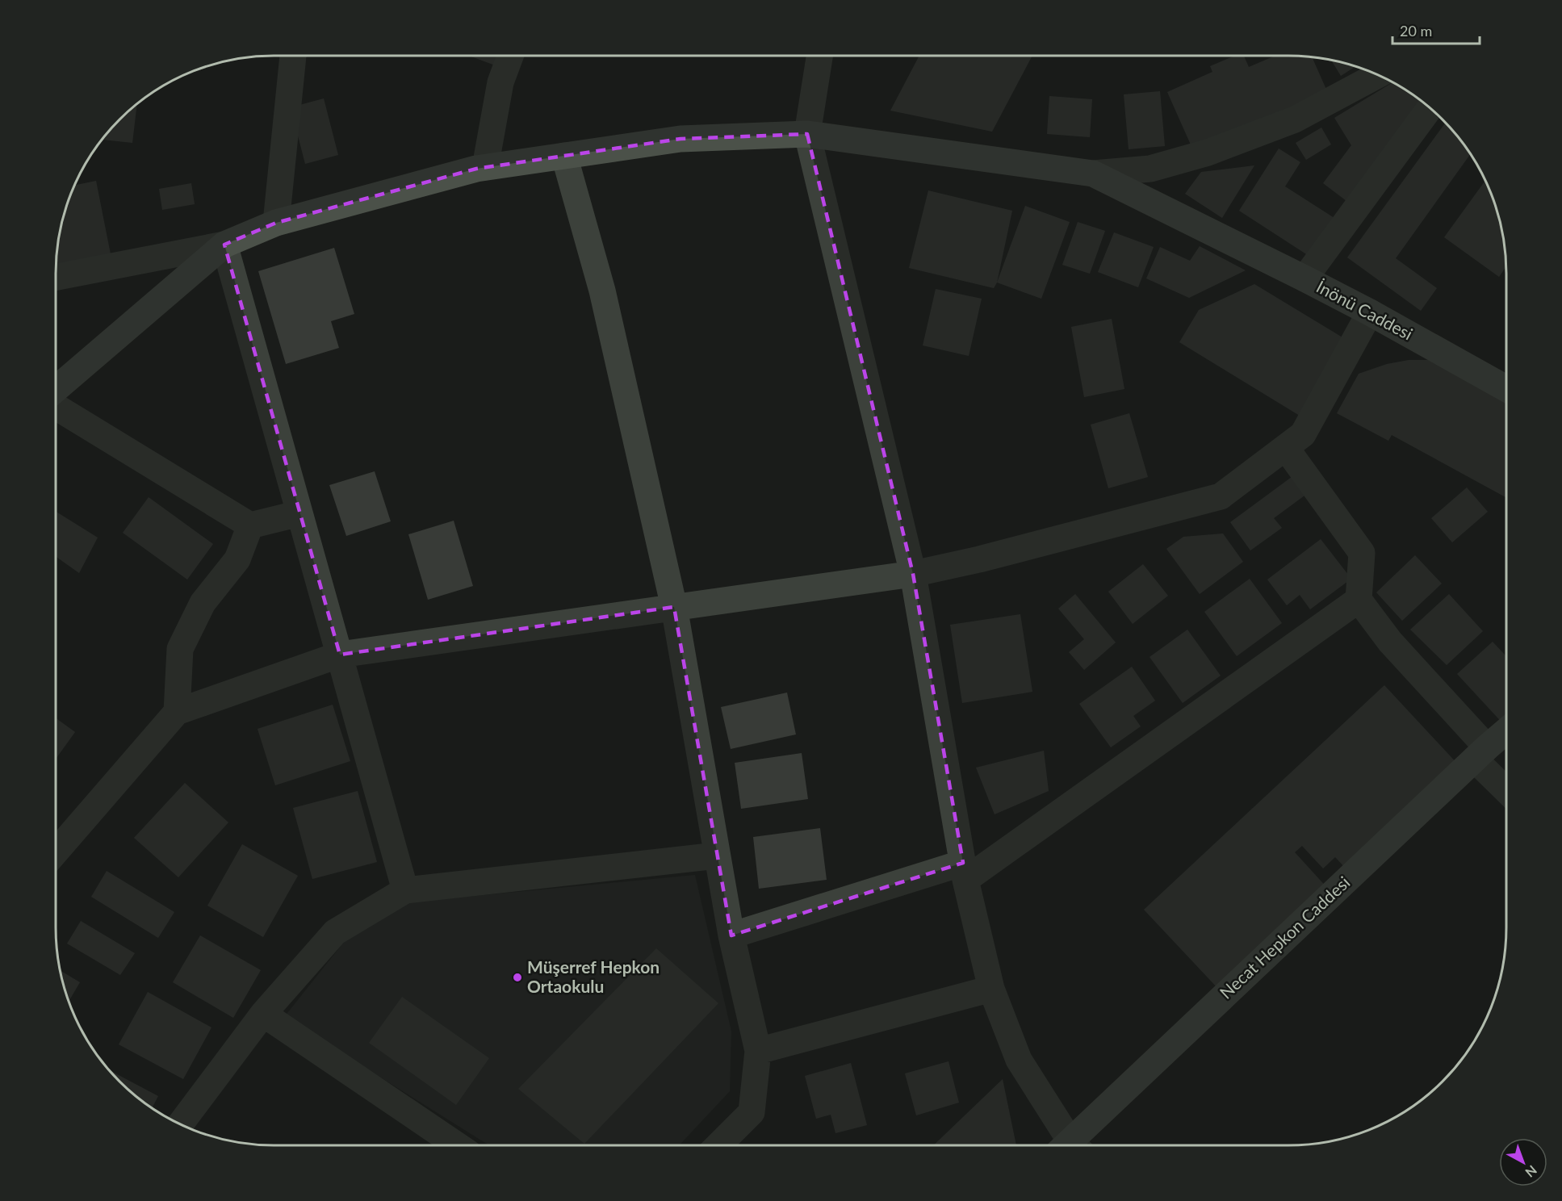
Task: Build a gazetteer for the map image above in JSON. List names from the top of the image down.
{
  "streets": {
    "street": ["İnönü Caddesi", "Necat Hepkon Caddesi"]
  },
  "places": ["Müşerref Hepkon Ortaokulu"],
  "scale_bar": "20 m",
  "north": "bottom right"
}
